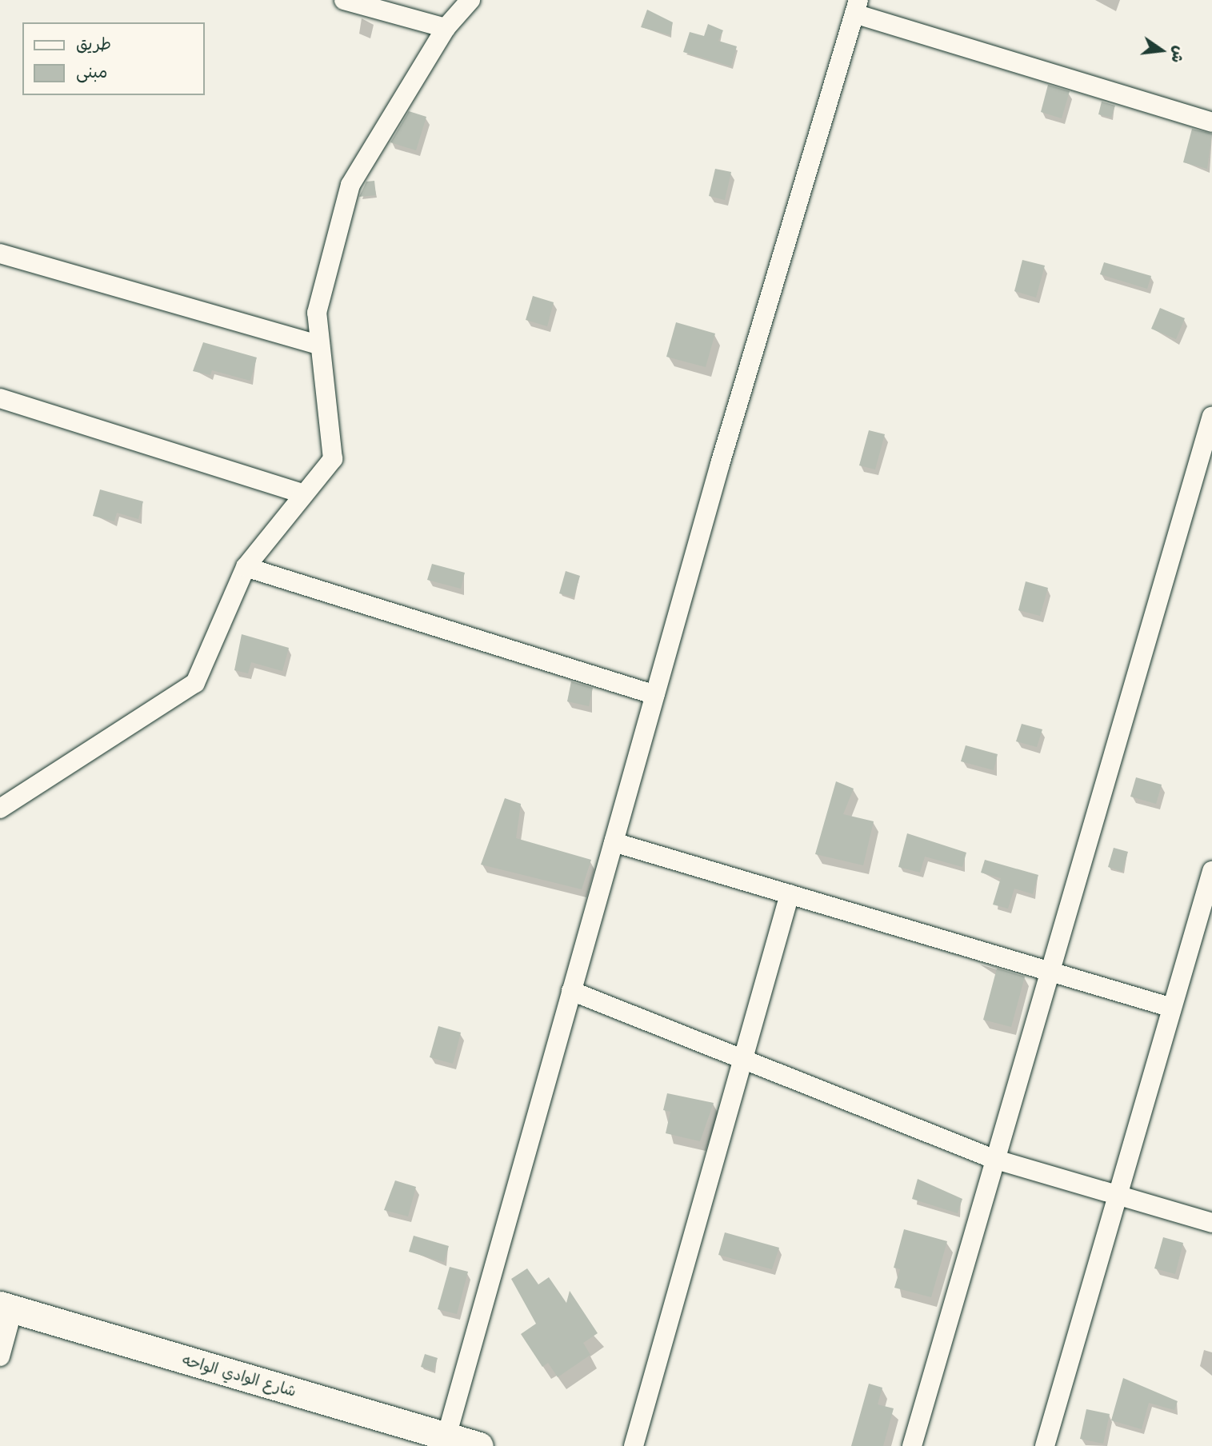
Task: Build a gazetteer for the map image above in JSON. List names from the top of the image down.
{
  "streets": {
    "main road": ["شارع الوادي الواحه"]
  },
  "legend": ["طريق", "مبنى"],
  "north": "right"
}
